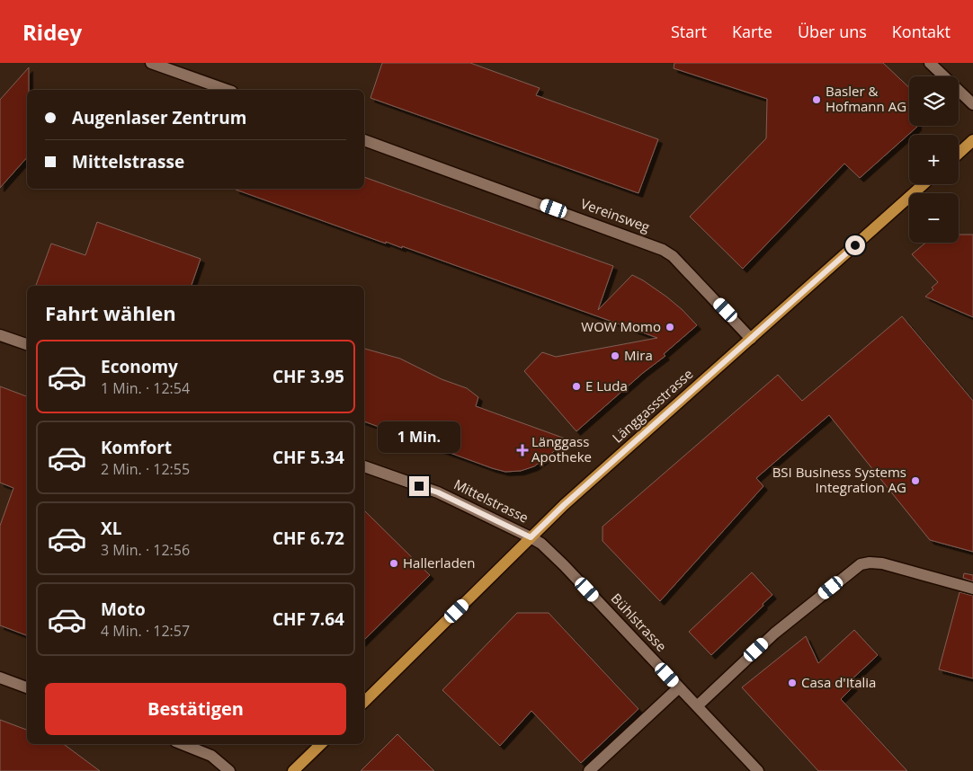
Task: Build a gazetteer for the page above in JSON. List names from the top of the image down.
{
  "streets": {
    "main road": ["Länggassstrasse"],
    "street": ["Vereinsweg", "Mittelstrasse", "Bühlstrasse"]
  },
  "crossings": [
    ["Vereinsweg", "Länggassstrasse"],
    ["Länggassstrasse", "Mittelstrasse"],
    ["Länggassstrasse", "Bühlstrasse"],
    ["Mittelstrasse", "Bühlstrasse"]
  ],
  "places": {
    "other": [
      "Basler & Hofmann AG",
      "WOW Momo",
      "Mira",
      "E Luda",
      "BSI Business Systems Integration AG",
      "Hallerladen",
      "Casa d'Italia"
    ],
    "health": ["Länggass Apotheke"]
  },
  "page": {
    "header": "Ridey",
    "nav": [
      "Start",
      "Karte",
      "Über uns",
      "Kontakt"
    ],
    "map_buttons": ["+", "−"],
    "banner": ["Augenlaser Zentrum", "Mittelstrasse"],
    "heading": "Fahrt wählen",
    "list": [
      {
        "name": "Economy",
        "note": "1 Min. · 12:54",
        "value": "CHF 3.95"
      },
      {
        "name": "Komfort",
        "note": "2 Min. · 12:55",
        "value": "CHF 5.34"
      },
      {
        "name": "XL",
        "note": "3 Min. · 12:56",
        "value": "CHF 6.72"
      },
      {
        "name": "Moto",
        "note": "4 Min. · 12:57",
        "value": "CHF 7.64"
      }
    ],
    "bubble": "1 Min.",
    "buttons": "Bestätigen"
  }
}
